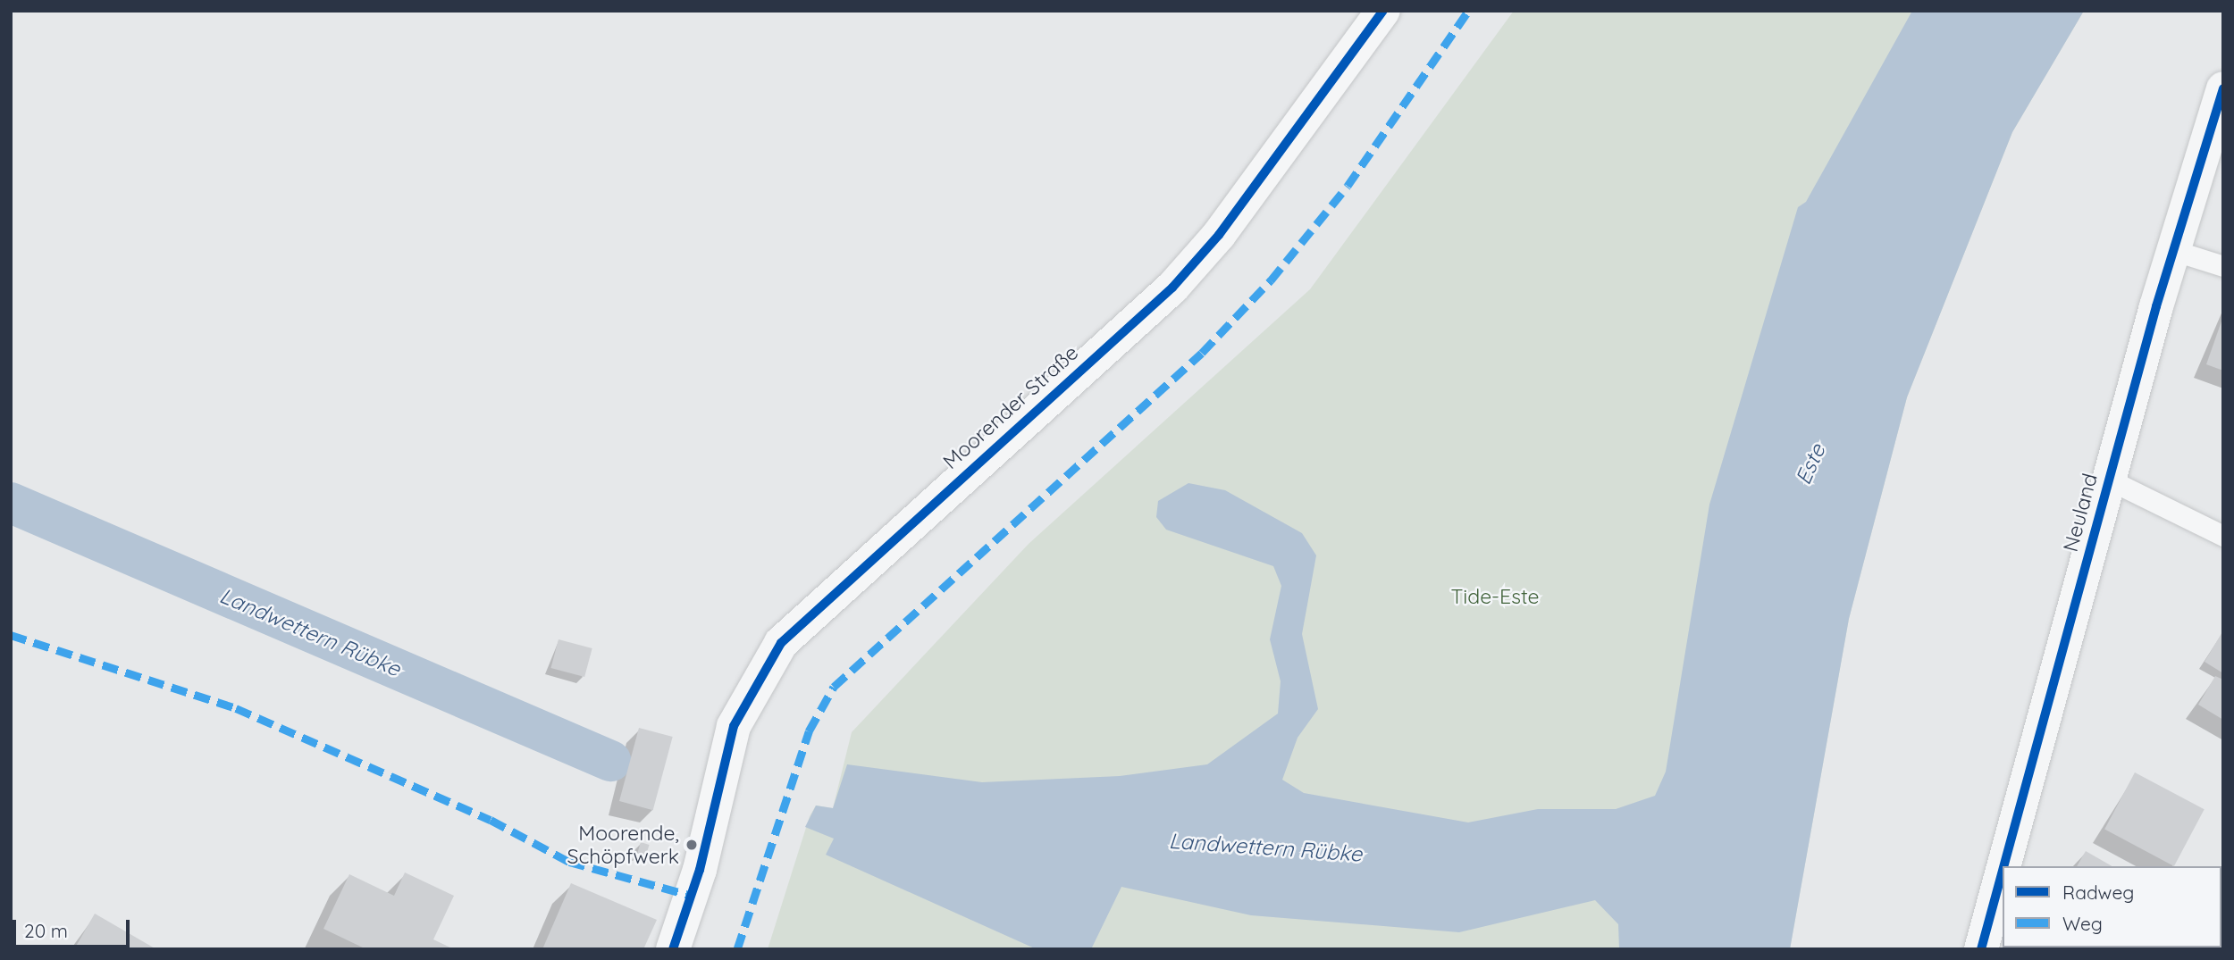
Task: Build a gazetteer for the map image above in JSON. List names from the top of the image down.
{
  "streets": {
    "street": ["Moorender Straße", "Neuland"]
  },
  "water": ["Este", "Landwettern Rübke"],
  "parks": ["Tide-Este"],
  "places": ["Moorende, Schöpfwerk"],
  "legend": ["Radweg", "Weg"],
  "scale_bar": "20 m"
}
